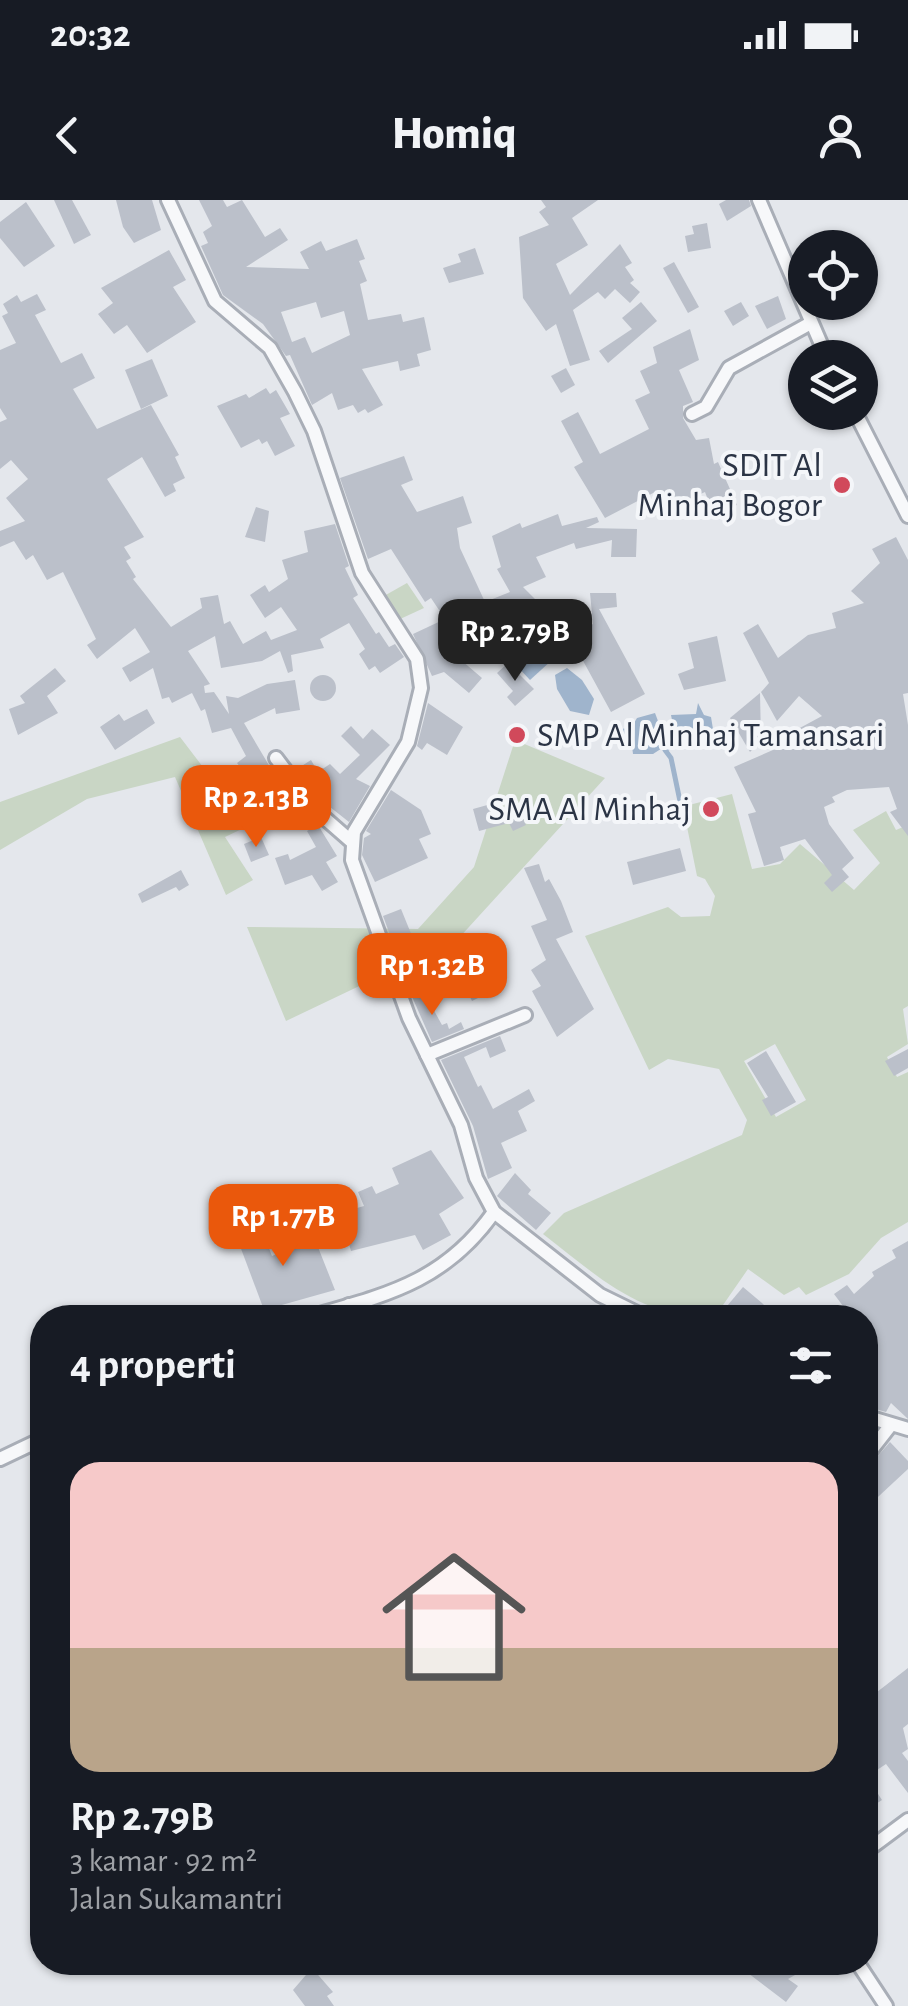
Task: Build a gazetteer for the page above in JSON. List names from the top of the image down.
{
  "places": ["SDIT Al Minhaj Bogor", "SMP Al Minhaj Tamansari", "SMA Al Minhaj"],
  "page": {
    "status": "20:32",
    "header": "Homiq",
    "price": [
      "Rp 2.79B",
      "Rp 2.13B",
      "Rp 1.32B",
      "Rp 1.77B"
    ],
    "heading": "4 properti",
    "list": [
      {
        "name": "Rp 2.79B",
        "note": "3 kamar · 92 m² · Jalan Sukamantri"
      }
    ]
  }
}
